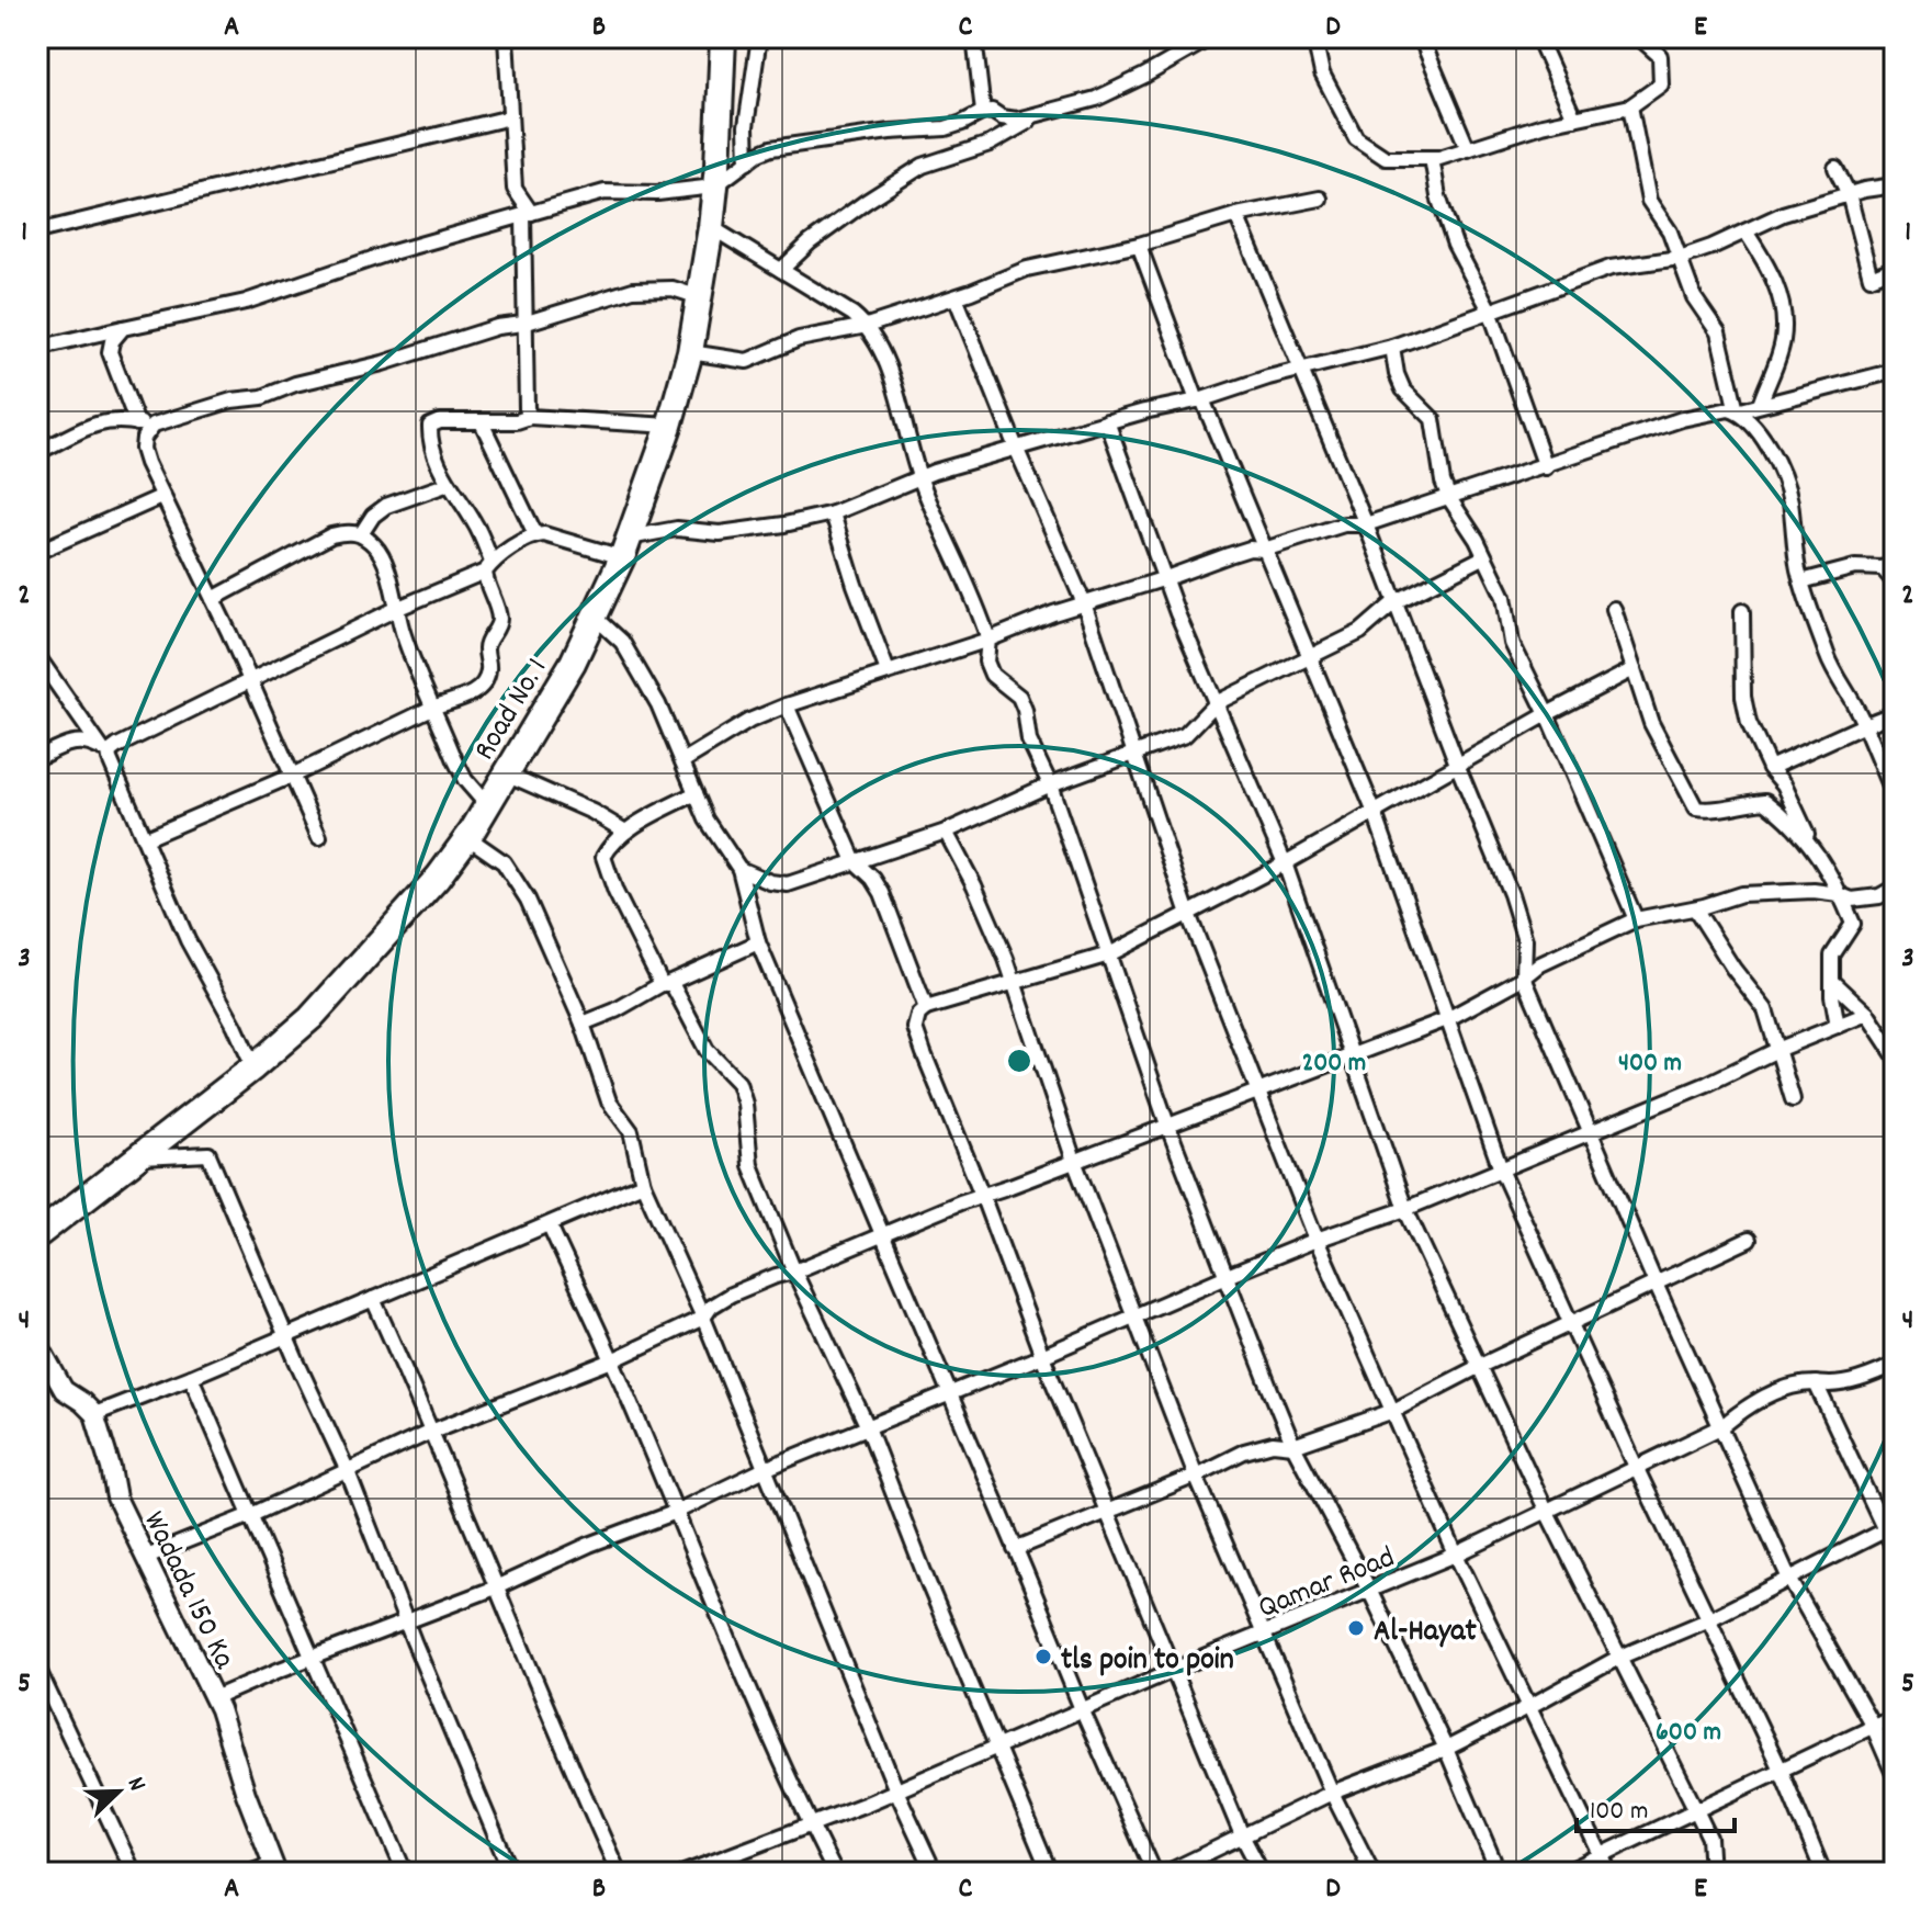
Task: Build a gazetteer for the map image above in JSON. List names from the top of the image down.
{
  "streets": {
    "highway": ["Road No. 1"],
    "street": ["Qamar Road", "Wadada 150 Ka"]
  },
  "places": ["Al-Hayat", "tls poin to poin"],
  "scale_bar": "100 m",
  "north": "top right",
  "grid": {
    "columns": [
      "A",
      "B",
      "C",
      "D",
      "E"
    ],
    "rows": [
      "1",
      "2",
      "3",
      "4",
      "5"
    ]
  },
  "rings": ["200 m", "400 m", "600 m"]
}
